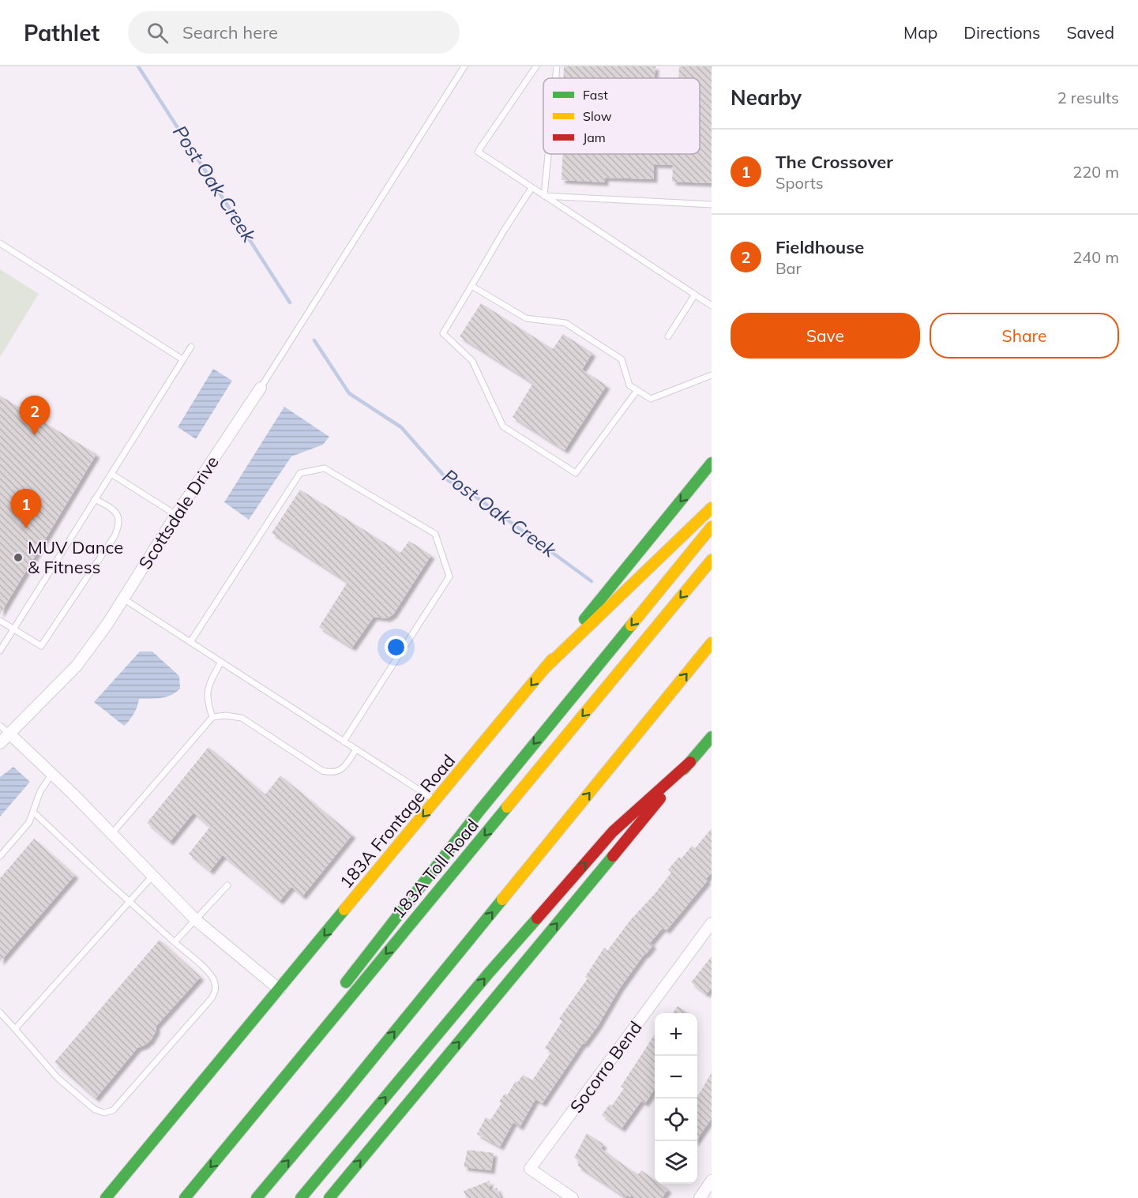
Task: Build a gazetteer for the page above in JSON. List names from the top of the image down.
{
  "streets": {
    "main road": ["183A Frontage Road", "183A Toll Road"],
    "street": ["Scottsdale Drive", "Socorro Bend"]
  },
  "water": ["Post Oak Creek"],
  "places": ["MUV Dance & Fitness"],
  "legend": ["Fast", "Slow", "Jam"],
  "page": {
    "header": "Pathlet",
    "search": "Search here",
    "nav": ["Map", "Directions", "Saved"],
    "heading": ["Nearby", "2 results"],
    "list": [
      {
        "mark": "1",
        "name": "The Crossover",
        "note": "Sports",
        "value": "220 m"
      },
      {
        "mark": "2",
        "name": "Fieldhouse",
        "note": "Bar",
        "value": "240 m"
      }
    ],
    "buttons": ["Save", "Share"],
    "pins": ["2", "1"],
    "map_buttons": ["+", "−"]
  }
}
